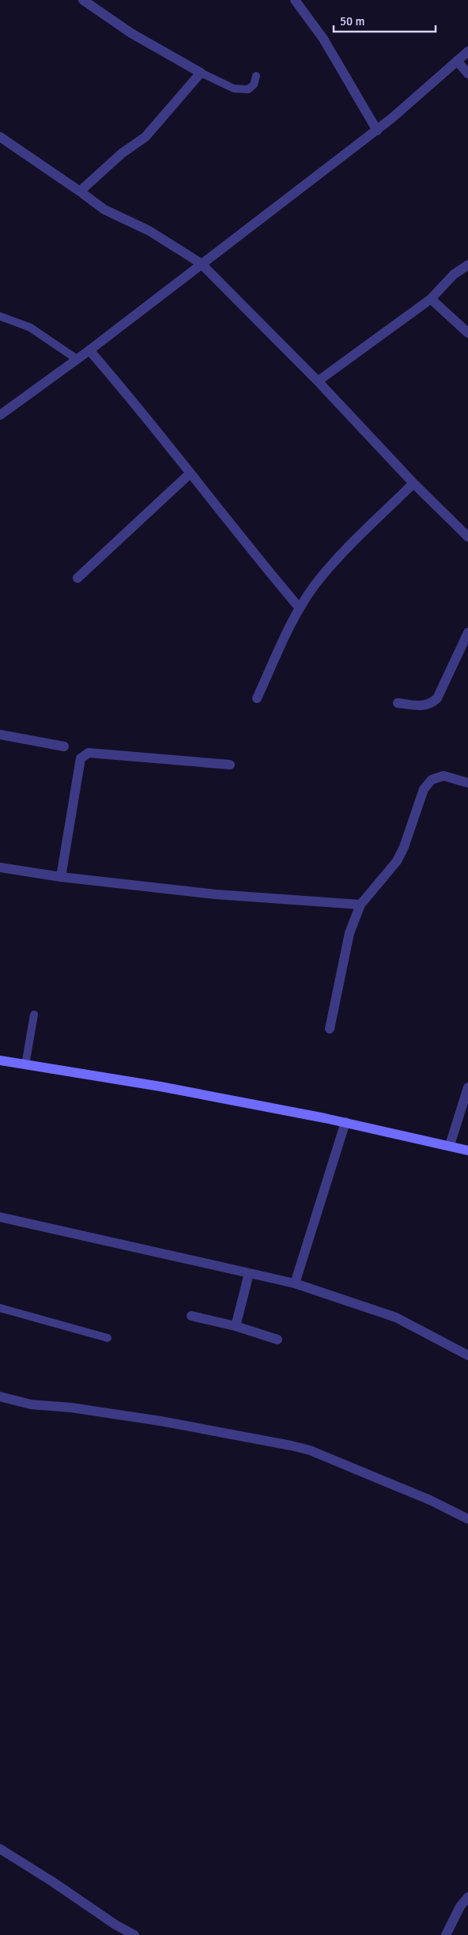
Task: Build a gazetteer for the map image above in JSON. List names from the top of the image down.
{
  "scale_bar": "50 m"
}
